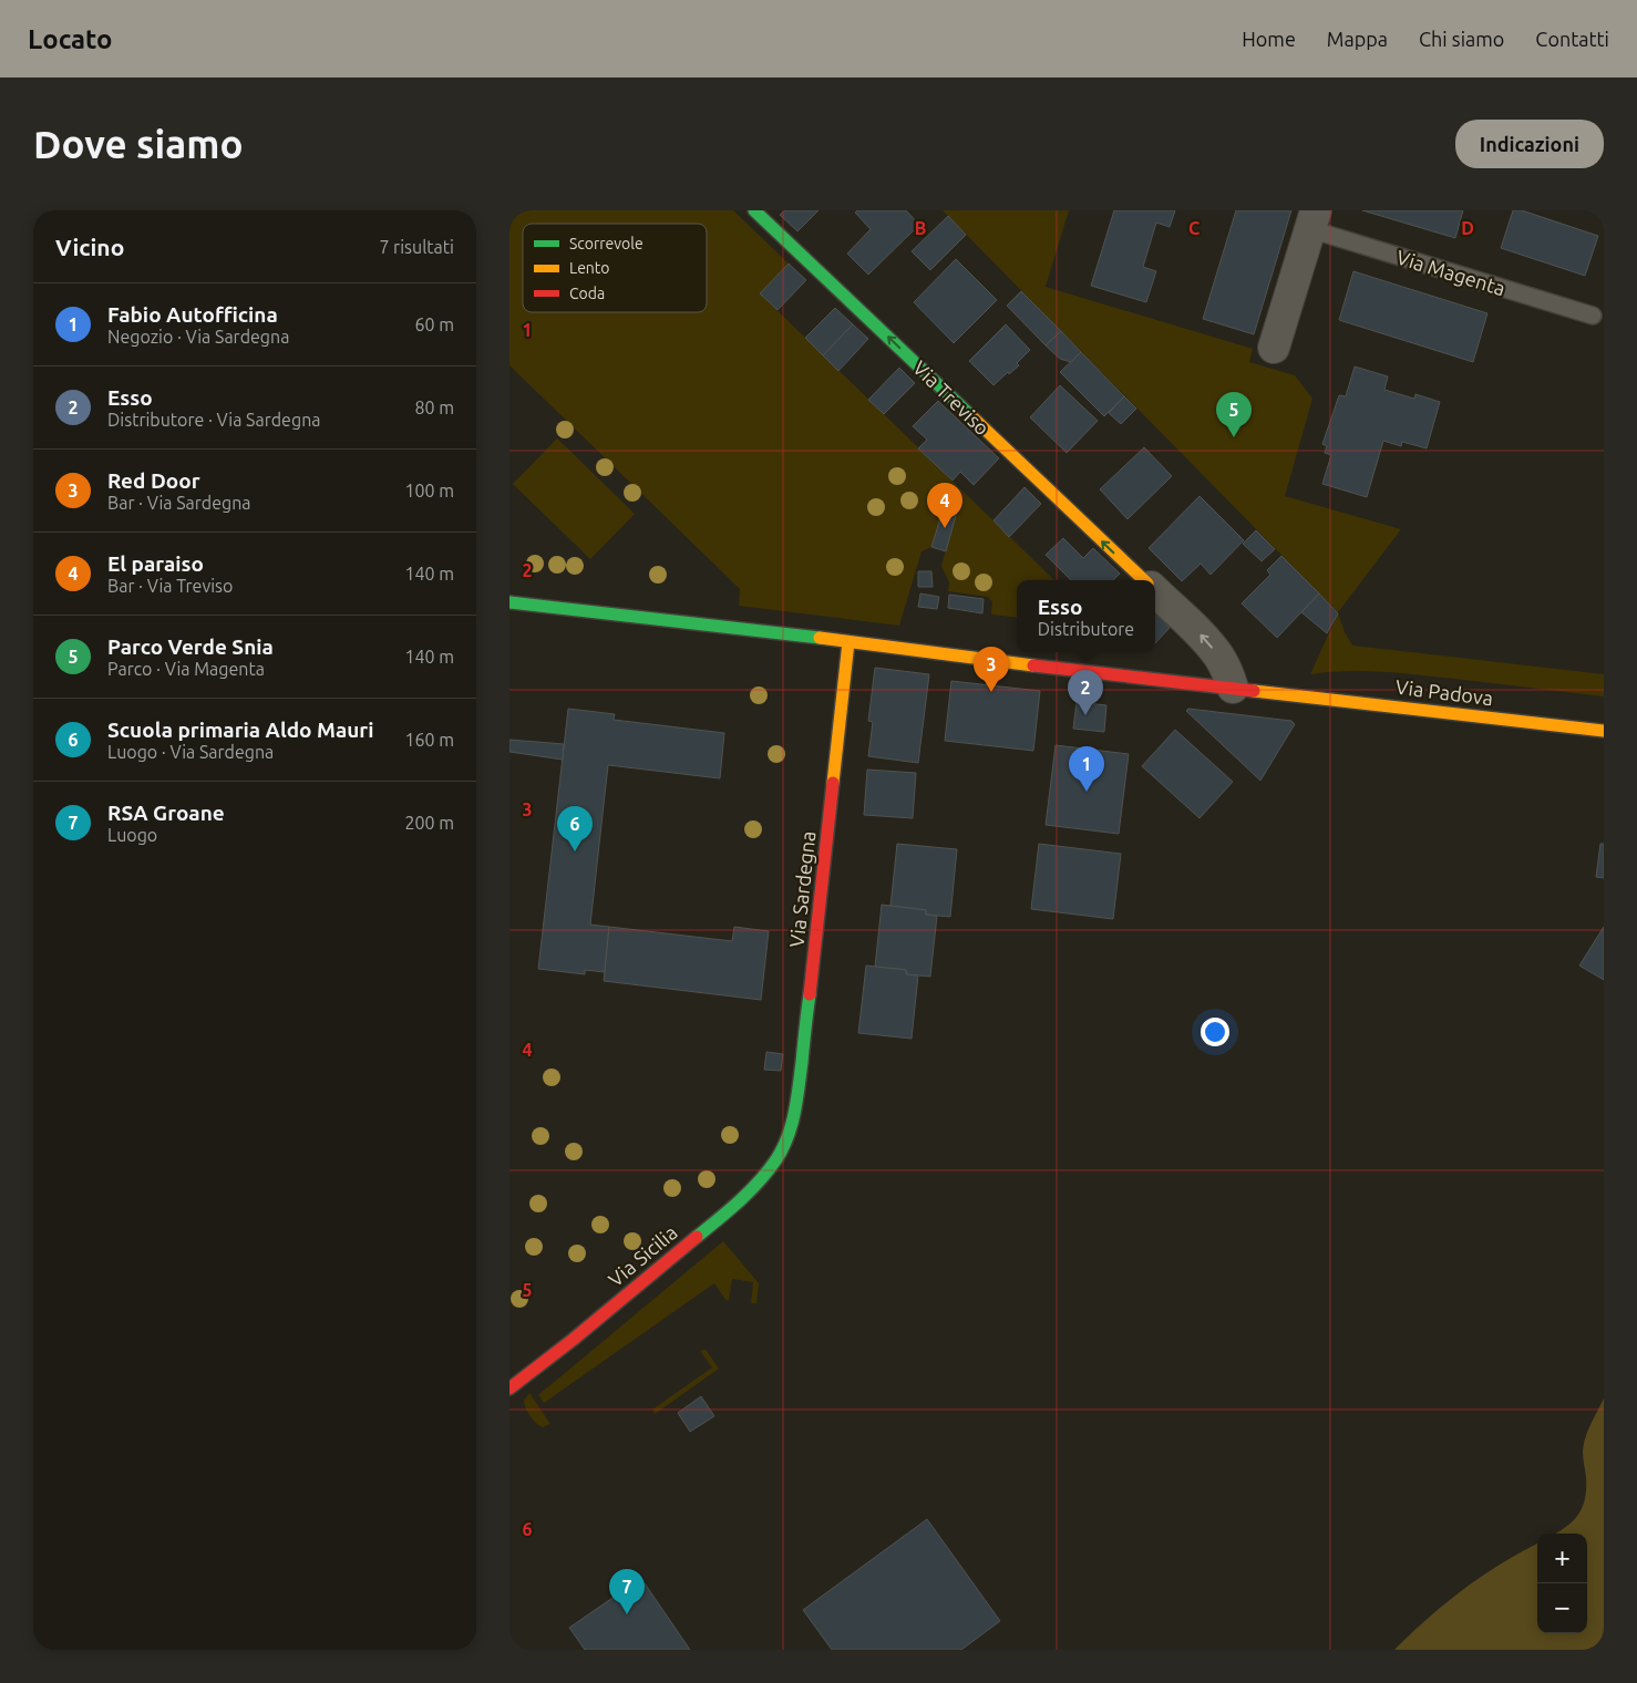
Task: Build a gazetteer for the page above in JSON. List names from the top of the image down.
{
  "streets": {
    "street": [
      "Via Magenta",
      "Via Treviso",
      "Via Padova",
      "Via Sardegna",
      "Via Sicilia"
    ]
  },
  "crossings": [
    ["Via Sardegna", "Via Sicilia"]
  ],
  "one_way": ["Via Treviso"],
  "legend": ["Scorrevole", "Lento", "Coda"],
  "page": {
    "header": "Locato",
    "nav": [
      "Home",
      "Mappa",
      "Chi siamo",
      "Contatti"
    ],
    "buttons": "Indicazioni",
    "title": "Dove siamo",
    "heading": ["Vicino", "7 risultati"],
    "list": [
      {
        "mark": "1",
        "name": "Fabio Autofficina",
        "note": "Negozio · Via Sardegna",
        "value": "60 m"
      },
      {
        "mark": "2",
        "name": "Esso",
        "note": "Distributore · Via Sardegna",
        "value": "80 m"
      },
      {
        "mark": "3",
        "name": "Red Door",
        "note": "Bar · Via Sardegna",
        "value": "100 m"
      },
      {
        "mark": "4",
        "name": "El paraiso",
        "note": "Bar · Via Treviso",
        "value": "140 m"
      },
      {
        "mark": "5",
        "name": "Parco Verde Snia",
        "note": "Parco · Via Magenta",
        "value": "140 m"
      },
      {
        "mark": "6",
        "name": "Scuola primaria Aldo Mauri",
        "note": "Luogo · Via Sardegna",
        "value": "160 m"
      },
      {
        "mark": "7",
        "name": "RSA Groane",
        "note": "Luogo",
        "value": "200 m"
      }
    ],
    "pins": [
      "5",
      "4",
      "3",
      "2",
      "1",
      "6",
      "7"
    ],
    "popup": ["Esso", "Distributore"],
    "map_buttons": ["+", "−"]
  },
  "grid": {
    "columns": ["B", "C", "D"],
    "rows": [
      "1",
      "2",
      "3",
      "4",
      "5",
      "6"
    ]
  }
}
